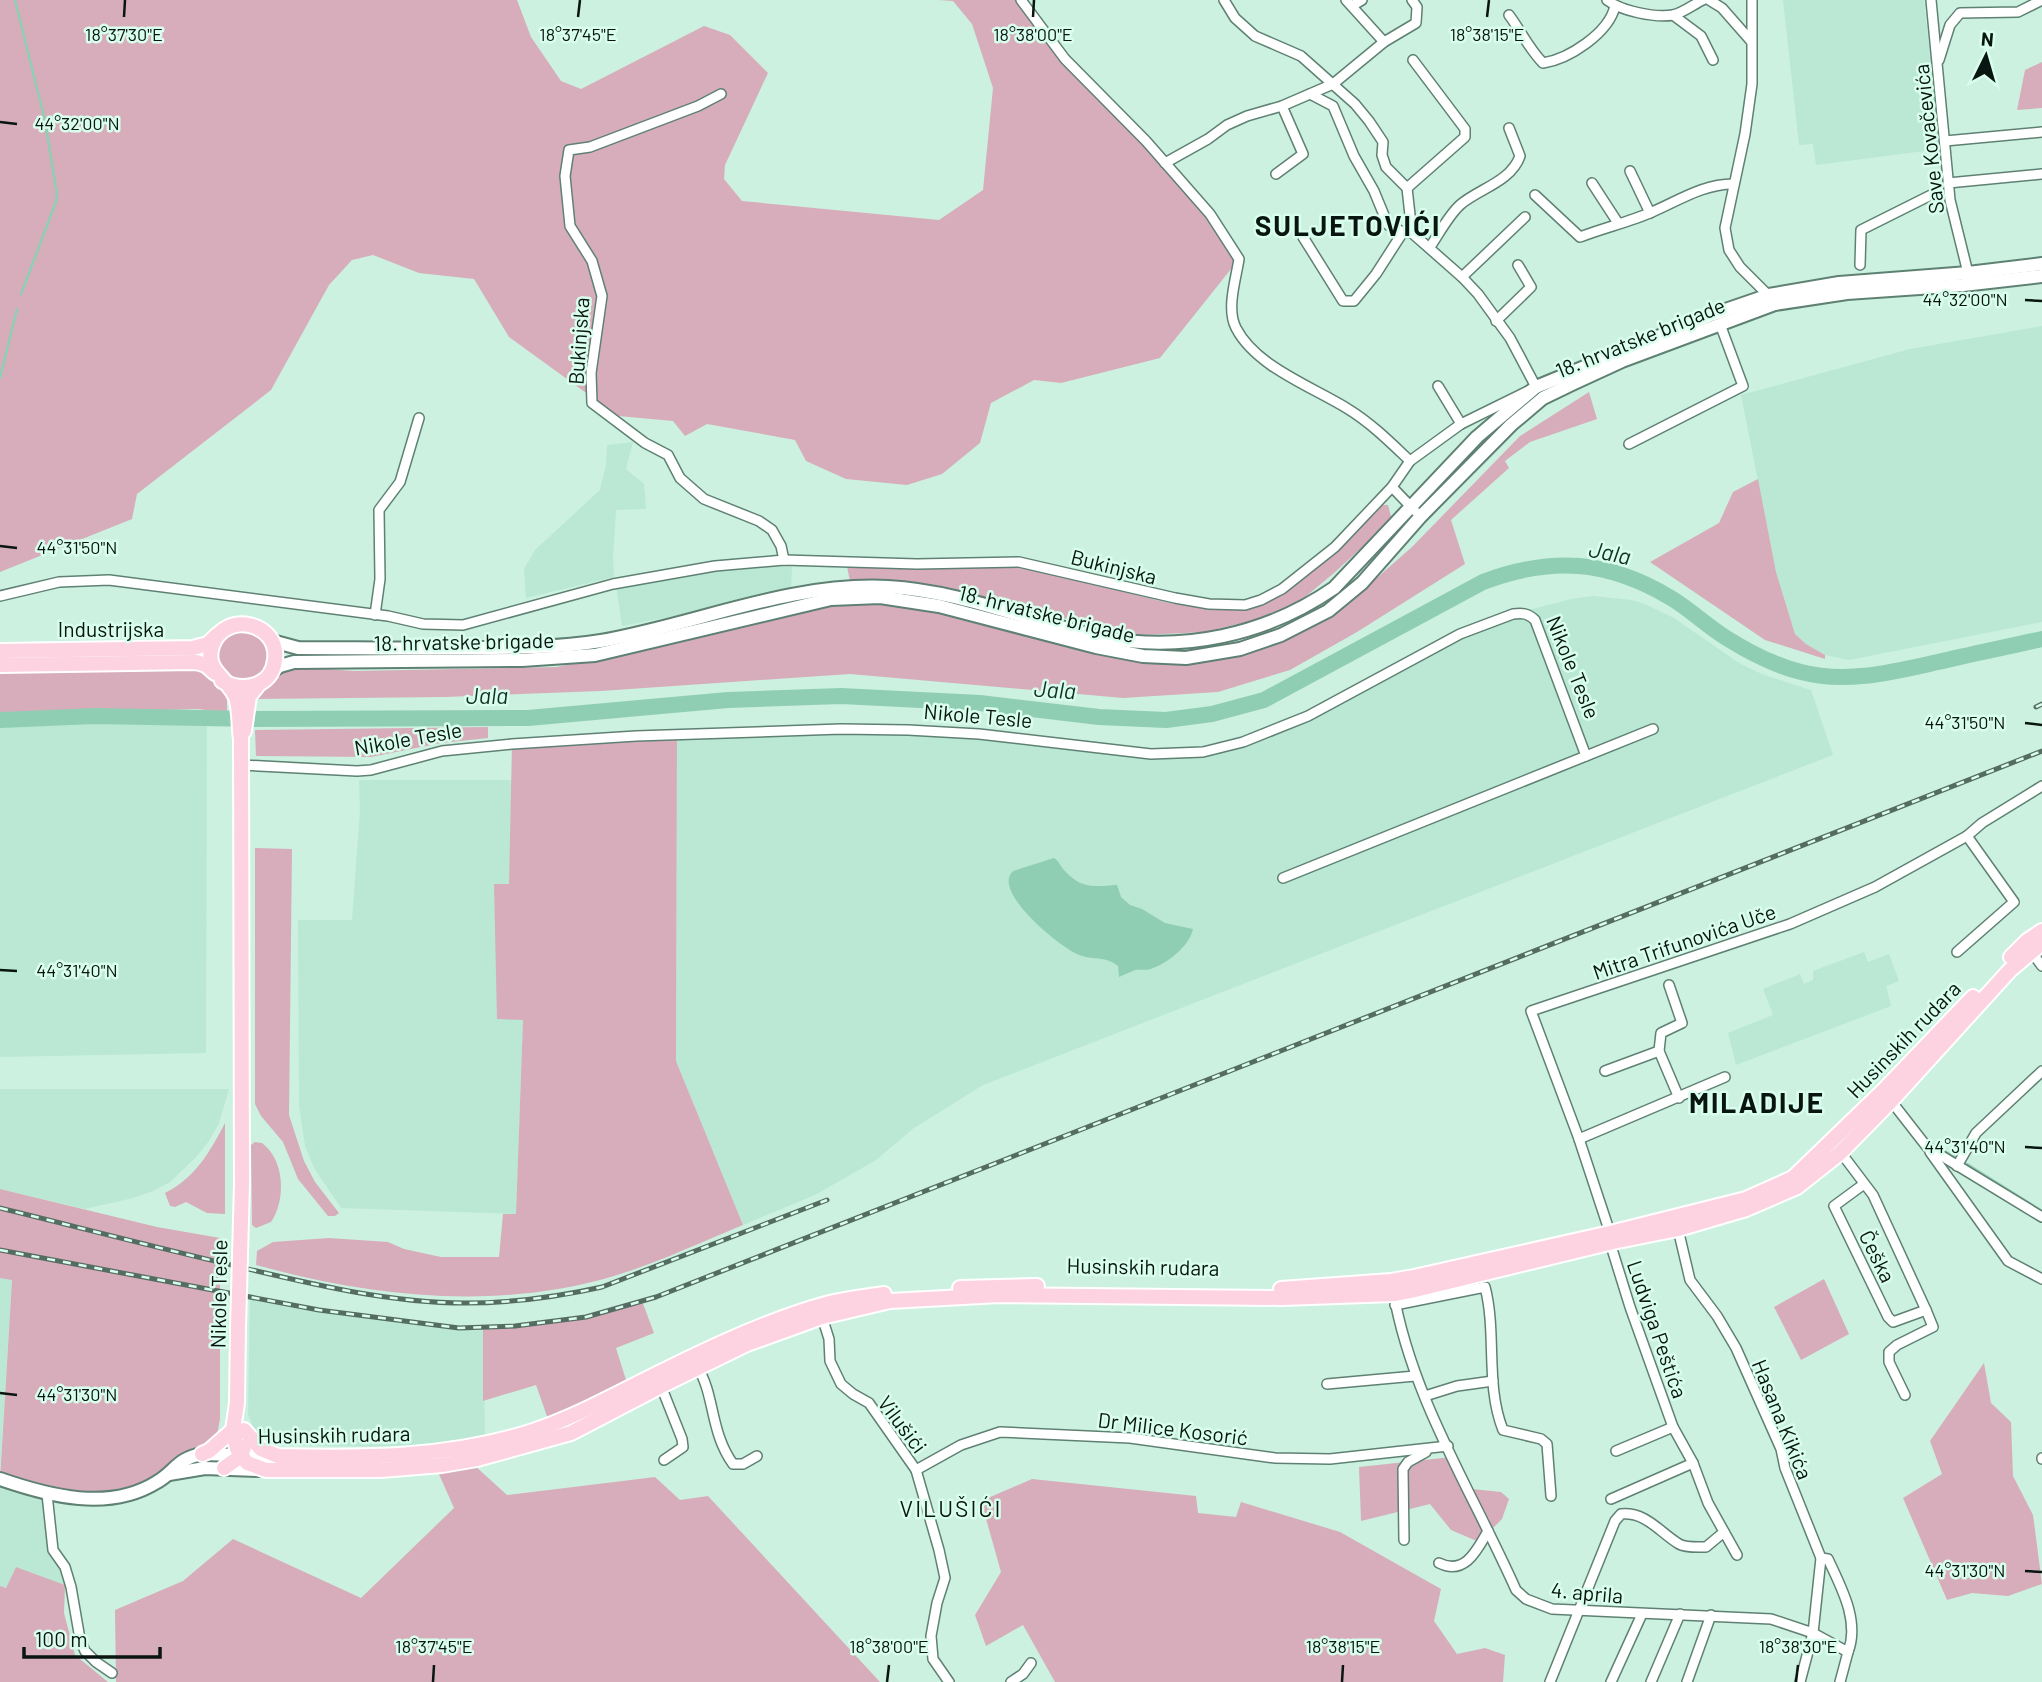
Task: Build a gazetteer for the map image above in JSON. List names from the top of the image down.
{
  "streets": {
    "main road": [
      "18. hrvatske brigade",
      "Industrijska",
      "Nikole Tesle",
      "Husinskih rudara"
    ],
    "street": [
      "Save Kovačevića",
      "Bukinjska",
      "Mitra Trifunovića Uče",
      "Češka",
      "Ludviga Peštića",
      "Hasana Kikića",
      "Vilušići",
      "Dr Milice Kosorić",
      "4. aprila"
    ]
  },
  "crossings": [
    ["Save Kovačevića", "18. hrvatske brigade"],
    ["18. hrvatske brigade", "Bukinjska"],
    ["18. hrvatske brigade", "Industrijska"],
    ["18. hrvatske brigade", "Nikole Tesle"],
    ["Industrijska", "Nikole Tesle"],
    ["Mitra Trifunovića Uče", "Husinskih rudara"],
    ["Mitra Trifunovića Uče", "Ludviga Peštića"],
    ["Husinskih rudara", "Češka"],
    ["Husinskih rudara", "Ludviga Peštića"],
    ["Husinskih rudara", "Hasana Kikića"],
    ["Husinskih rudara", "Vilušići"],
    ["Husinskih rudara", "4. aprila"],
    ["Hasana Kikića", "4. aprila"],
    ["Vilušići", "Dr Milice Kosorić"],
    ["Dr Milice Kosorić", "4. aprila"]
  ],
  "districts": ["SULJETOVIĆI", "MILADIJE", "VILUŠIĆI"],
  "water": ["Jala"],
  "scale_bar": "100 m",
  "north": "top",
  "coordinates": [
    "18°37'45\"E",
    "18°38'00\"E",
    "18°38'15\"E",
    "18°37'30\"E",
    "44°32'00\"N",
    "44°31'50\"N",
    "44°31'40\"N",
    "44°31'30\"N",
    "18°38'30\"E"
  ]
}
